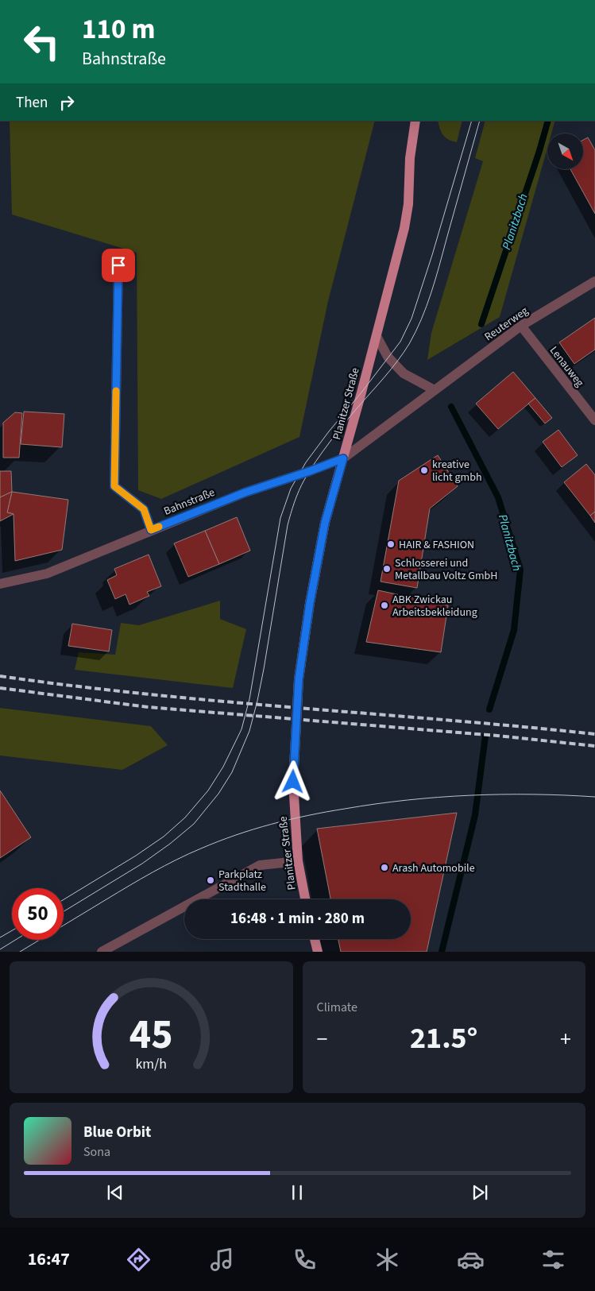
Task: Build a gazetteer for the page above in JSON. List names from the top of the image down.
{
  "streets": {
    "main road": ["Planitzer Straße"],
    "street": ["Reuterweg", "Lenauweg", "Bahnstraße"]
  },
  "crossings": [
    ["Reuterweg", "Lenauweg"],
    ["Reuterweg", "Planitzer Straße"],
    ["Reuterweg", "Bahnstraße"],
    ["Planitzer Straße", "Bahnstraße"]
  ],
  "water": ["Planitzbach"],
  "places": [
    "kreative licht gmbh",
    "HAIR & FASHION",
    "Schlosserei und Metallbau Voltz GmbH",
    "ABK Zwickau Arbeitsbekleidung",
    "Arash Automobile",
    "Parkplatz Stadthalle"
  ],
  "north": "bottom right",
  "page": {
    "turn": ["110 m", "Bahnstraße"],
    "then": "Then",
    "limit": "50",
    "trip": "16:48 · 1 min · 280 m",
    "tile": "Climate",
    "heat": ["−", "21.5°", "+"],
    "song": ["Blue Orbit", "Sona"],
    "tabs": "16:47",
    "gauge": ["45", "km/h"]
  }
}
